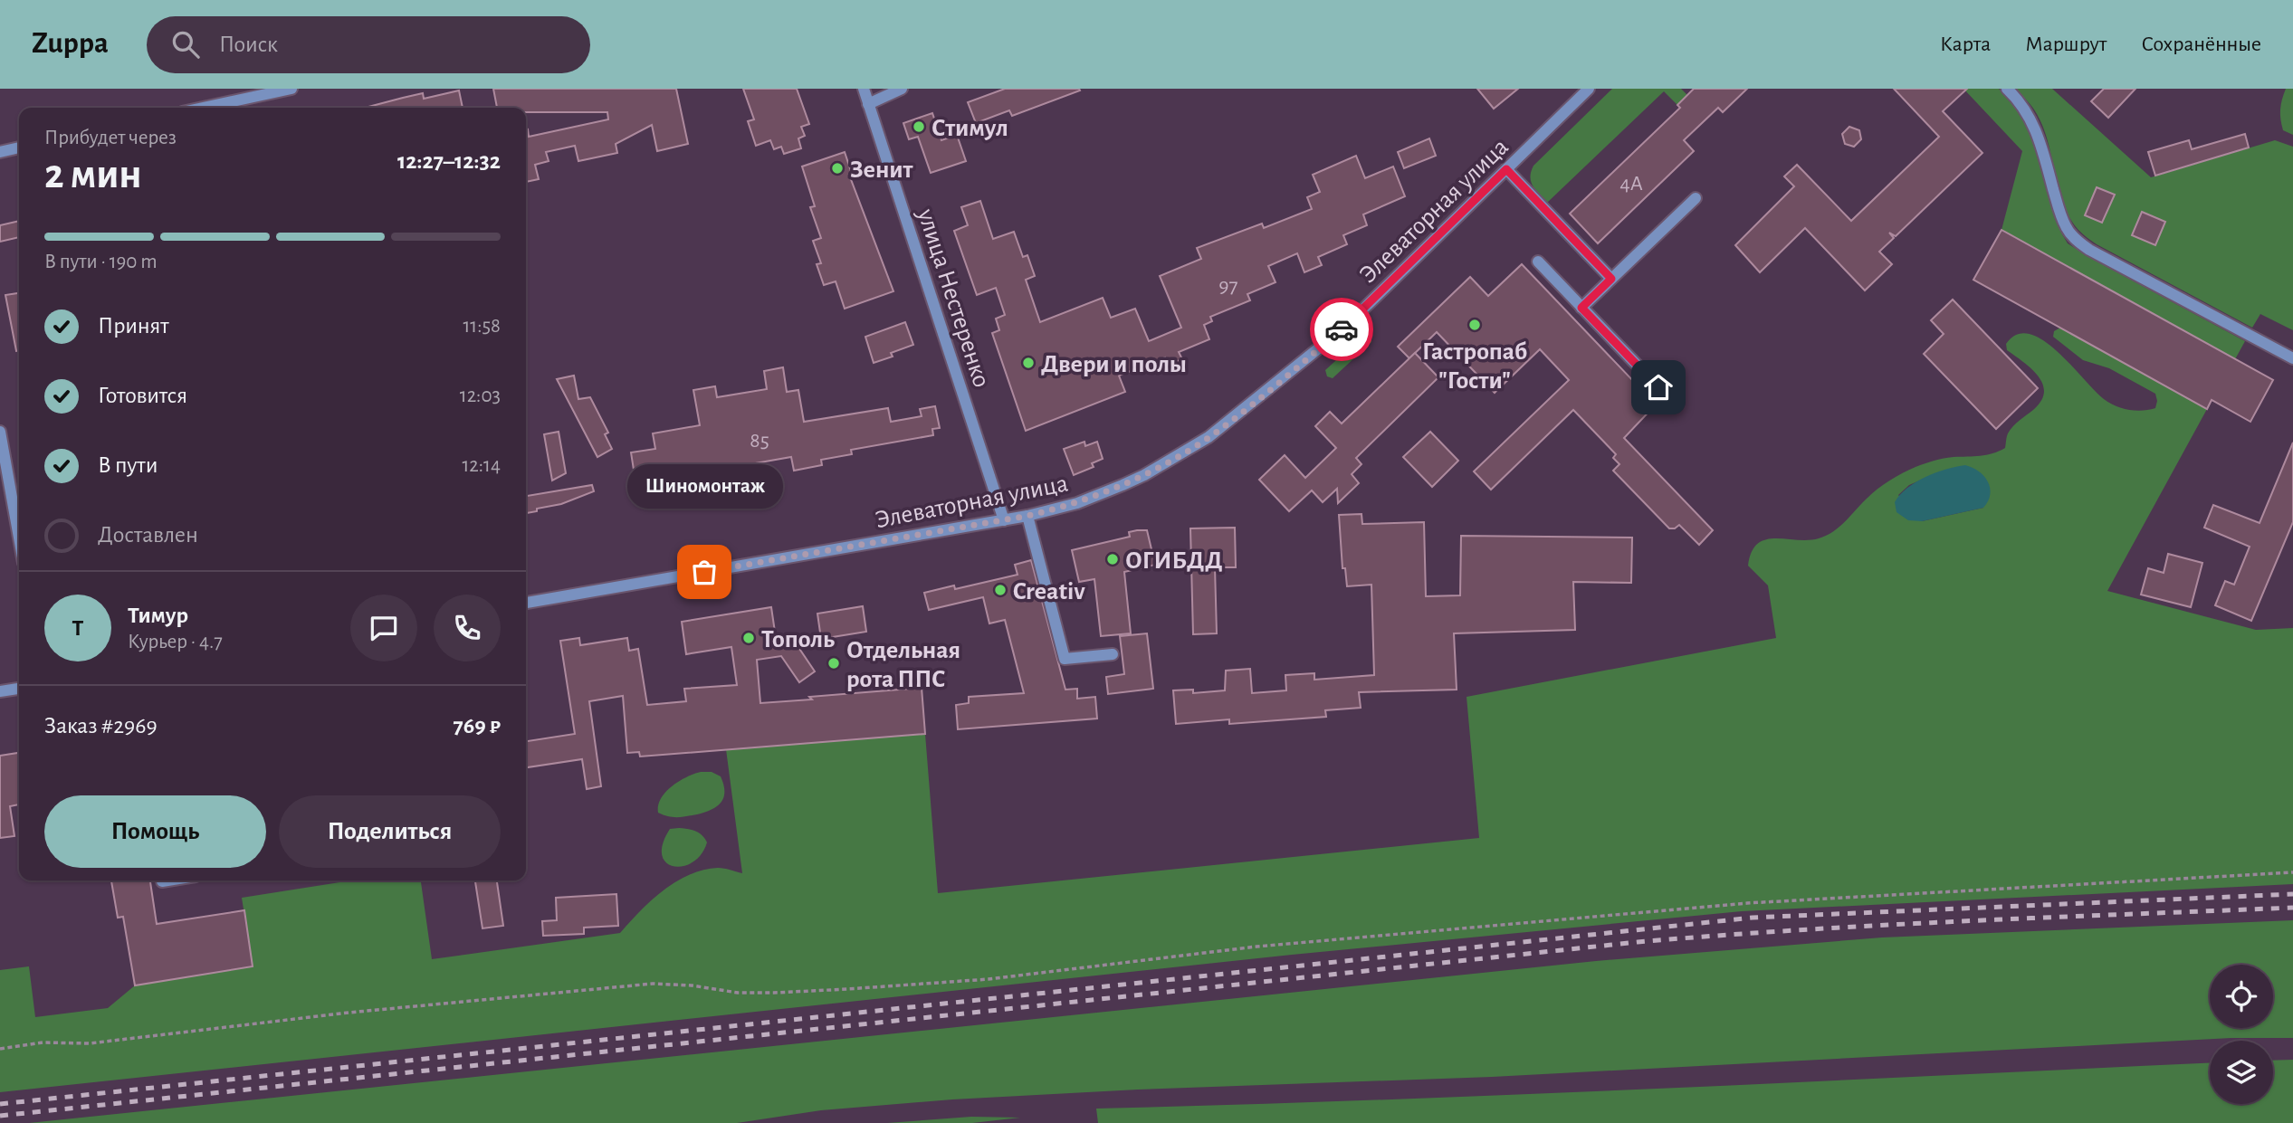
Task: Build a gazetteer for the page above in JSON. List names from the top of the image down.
{
  "streets": {
    "street": ["Элеваторная улица", "улица Нестеренко"]
  },
  "crossings": [
    ["Элеваторная улица", "улица Нестеренко"]
  ],
  "places": [
    "Стимул",
    "Зенит",
    "Гастропаб \"Гости\"",
    "Двери и полы",
    "ОГИБДД",
    "Шиномонтаж",
    "Creativ",
    "Тополь",
    "Отдельная рота ППС"
  ],
  "house_numbers": ["4А", "97", "85"],
  "page": {
    "header": "Zuppa",
    "search": "Поиск",
    "nav": ["Карта", "Маршрут", "Сохранённые"],
    "heading": ["2 мин", "Прибудет через", "12:27–12:32"],
    "panel": [
      "Тимур",
      "Курьер · 4.7",
      "Заказ #2969",
      "769 ₽"
    ],
    "bar": "В пути · 190 m",
    "list": [
      ["Принят", "11:58"],
      ["Готовится", "12:03"],
      ["В пути", "12:14"],
      "Доставлен"
    ],
    "bubble": "Шиномонтаж",
    "round": "Т",
    "buttons": ["Помощь", "Поделиться"]
  }
}
